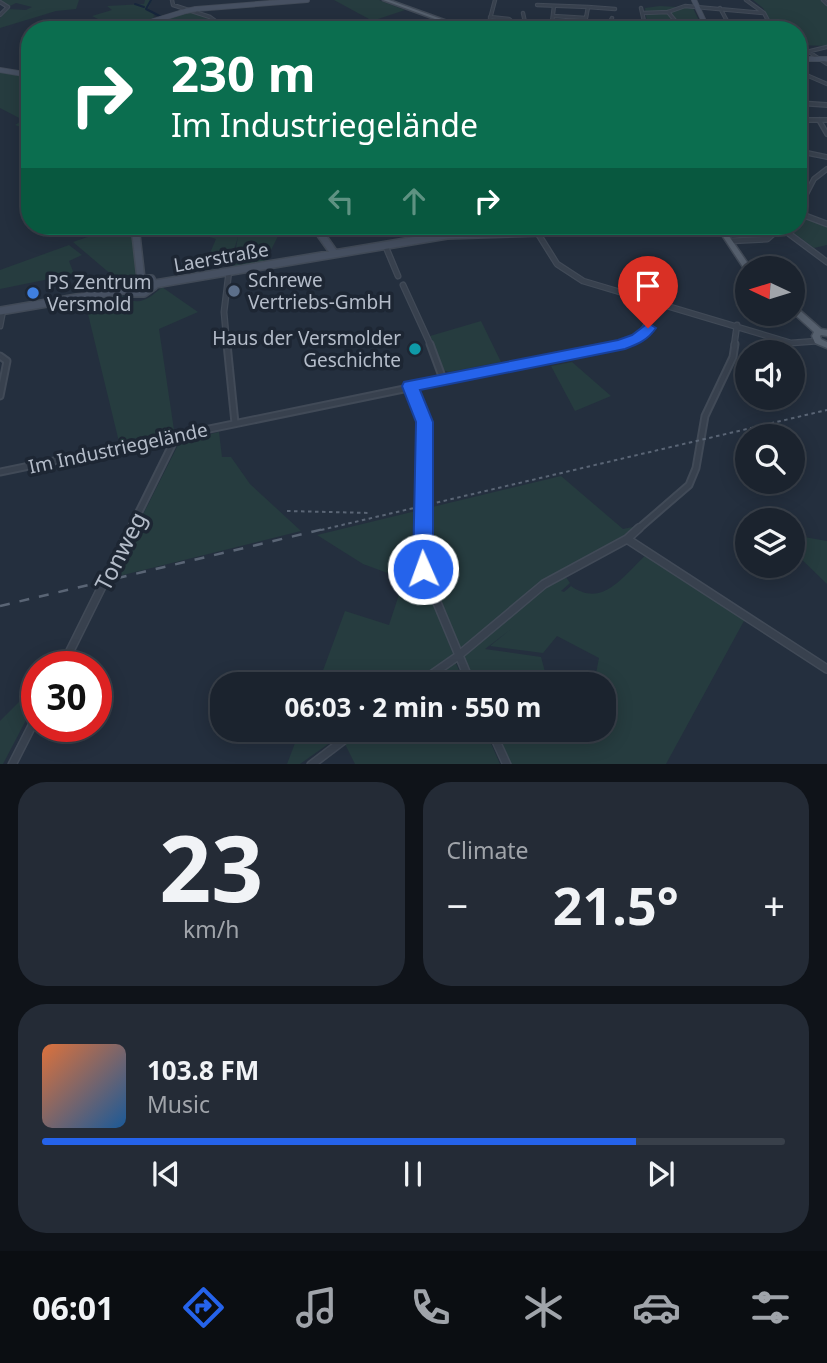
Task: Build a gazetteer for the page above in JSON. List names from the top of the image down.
{
  "streets": {
    "main road": ["Laerstraße"],
    "street": ["Im Industriegelände", "Tonweg"]
  },
  "crossings": [
    ["Laerstraße", "Im Industriegelände"],
    ["Im Industriegelände", "Tonweg"]
  ],
  "places": ["Schrewe Vertriebs-GmbH", "PS Zentrum Versmold", "Haus der Versmolder Geschichte"],
  "north": "left",
  "page": {
    "turn": ["230 m", "Im Industriegelände"],
    "limit": "30",
    "trip": "06:03 · 2 min · 550 m",
    "tile": [
      ["23", "km/h"],
      "Climate"
    ],
    "heat": ["−", "21.5°", "+"],
    "song": ["103.8 FM", "Music"],
    "tabs": "06:01"
  }
}
